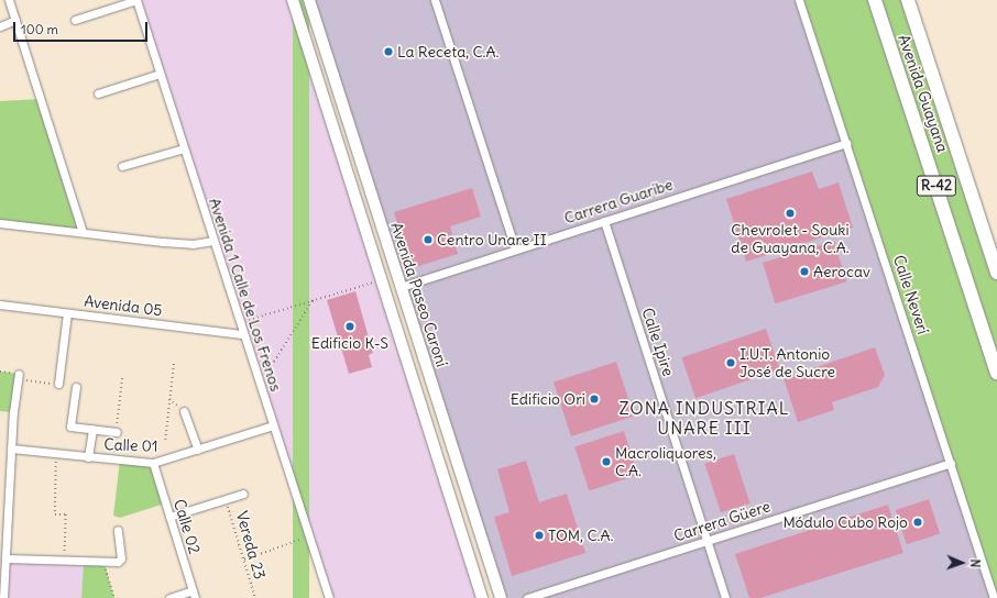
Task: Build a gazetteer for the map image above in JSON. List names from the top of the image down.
{
  "streets": {
    "main road": ["Avenida Guayana", "R-42"],
    "street": [
      "Carrera Guaribe",
      "Avenida 1 Calle de Los Frenos",
      "Avenida Paseo Caroní",
      "Calle Neverí",
      "Avenida 05",
      "Calle Ipire",
      "Calle 01",
      "Carrera Güere",
      "Calle 02"
    ],
    "path": ["Vereda 23"]
  },
  "crossings": [
    ["Carrera Guaribe", "Avenida Paseo Caroní"],
    ["Carrera Guaribe", "Calle Neverí"],
    ["Carrera Guaribe", "Calle Ipire"],
    ["Avenida 1 Calle de Los Frenos", "Avenida 05"],
    ["Avenida 1 Calle de Los Frenos", "Calle 01"],
    ["Calle Neverí", "Carrera Güere"],
    ["Calle Ipire", "Carrera Güere"],
    ["Calle 01", "Calle 02"]
  ],
  "districts": ["ZONA INDUSTRIAL UNARE III"],
  "places": [
    "La Receta, C.A.",
    "Chevrolet - Souki de Guayana, C.A.",
    "Centro Unare II",
    "Aerocav",
    "Edificio K-S",
    "I.U.T. Antonio José de Sucre",
    "Edificio Ori",
    "Macroliquores, C.A.",
    "Módulo Cubo Rojo",
    "TOM, C.A."
  ],
  "scale_bar": "100 m",
  "north": "right"
}
